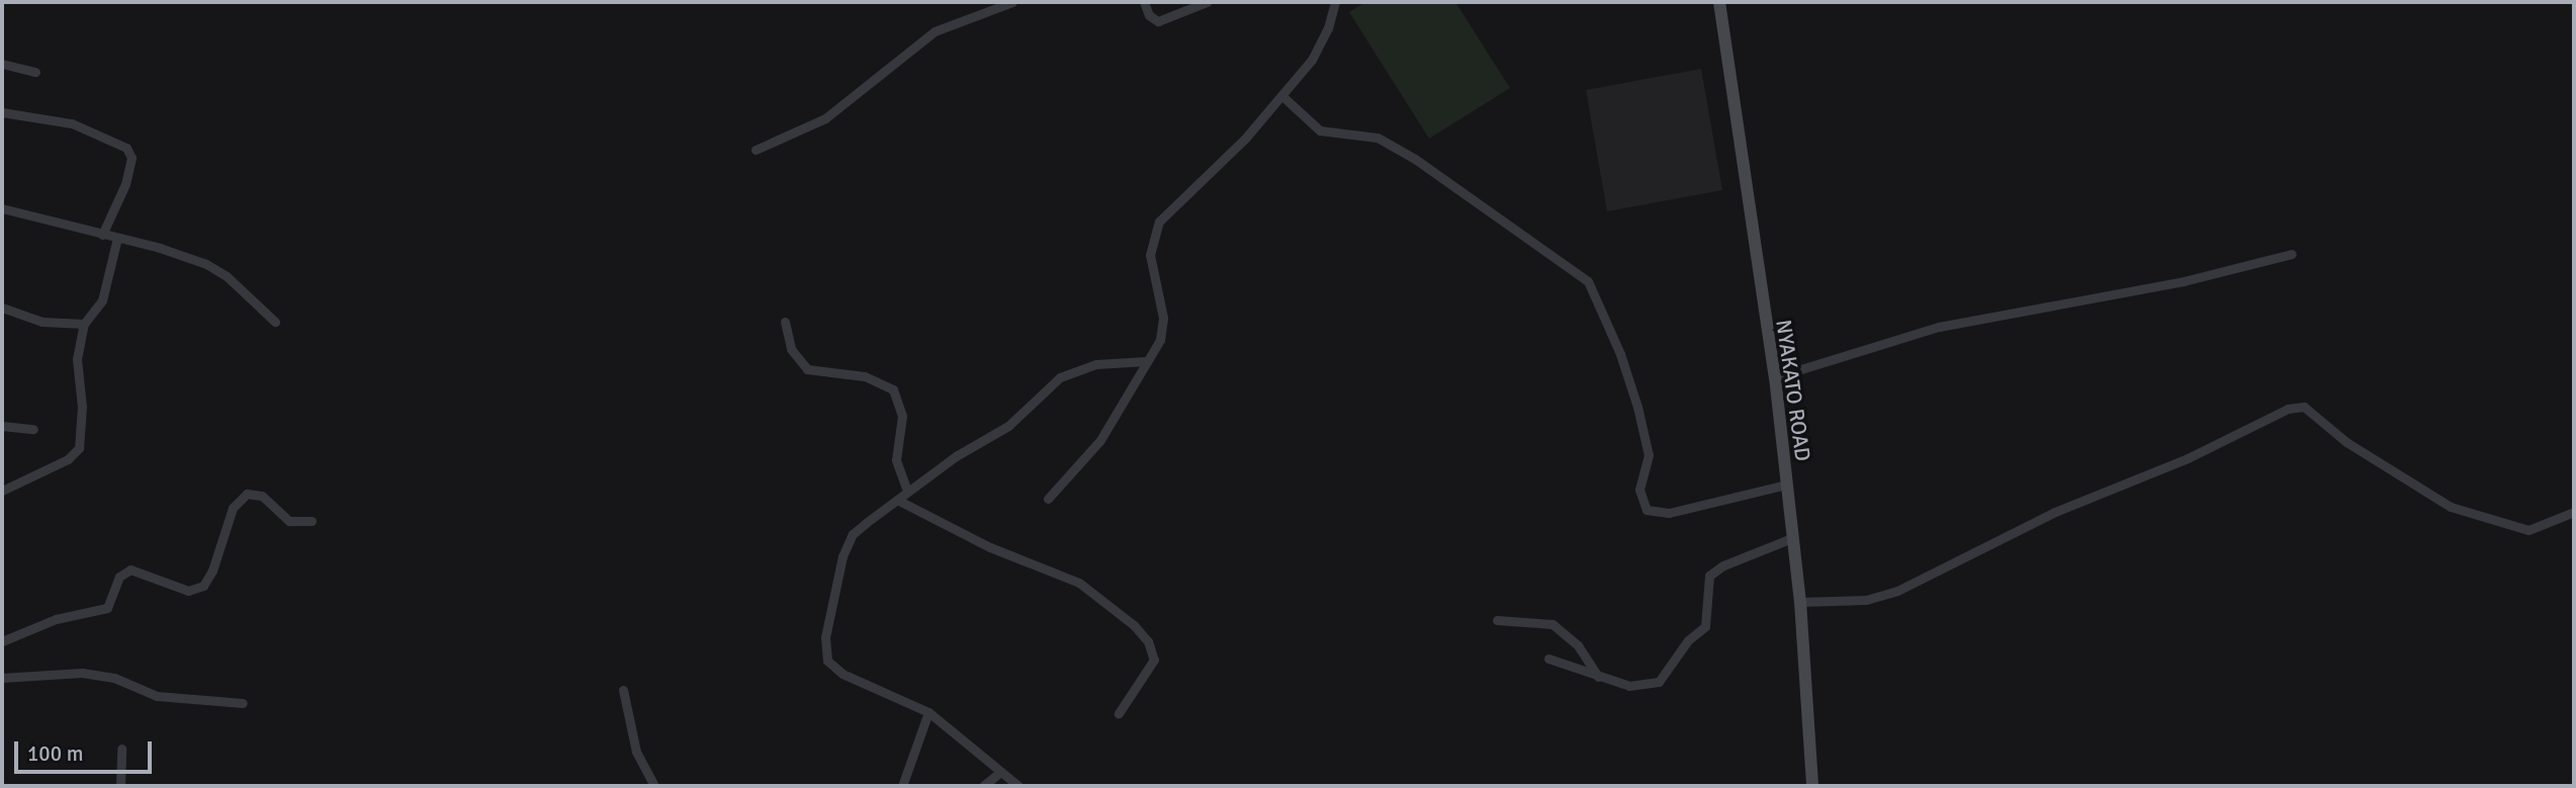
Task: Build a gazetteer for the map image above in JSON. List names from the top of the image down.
{
  "streets": {
    "street": ["NYAKATO ROAD"]
  },
  "scale_bar": "100 m"
}
